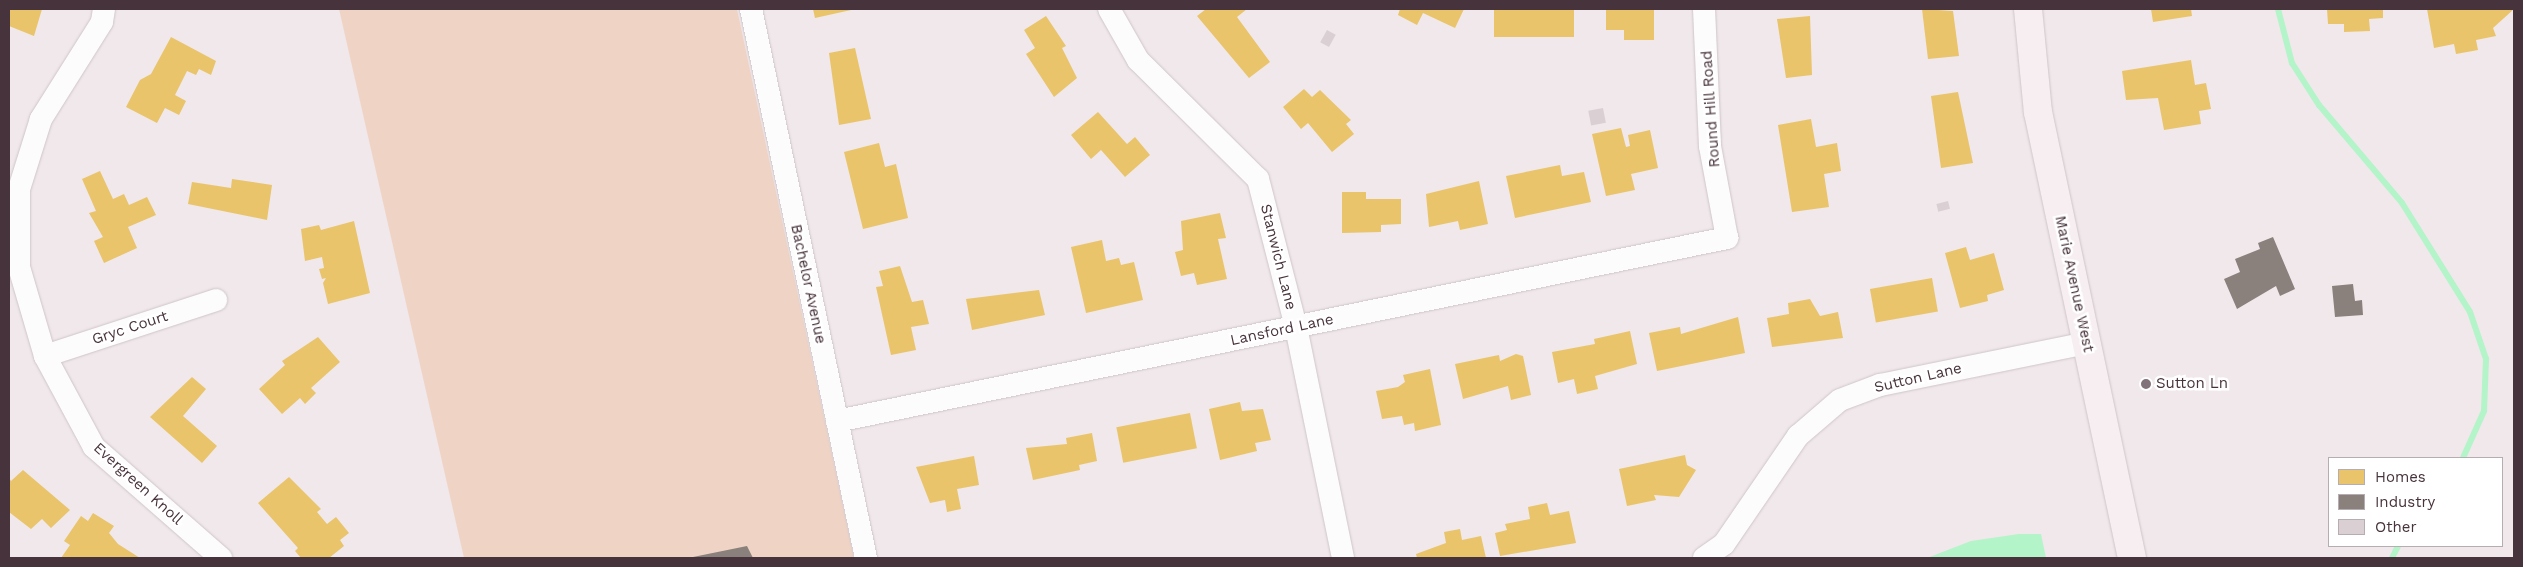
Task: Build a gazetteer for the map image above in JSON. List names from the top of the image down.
{
  "streets": {
    "street": [
      "Round Hill Road",
      "Stanwich Lane",
      "Bachelor Avenue",
      "Marie Avenue West",
      "Gryc Court",
      "Lansford Lane",
      "Sutton Lane",
      "Evergreen Knoll"
    ]
  },
  "crossings": [
    ["Round Hill Road", "Lansford Lane"],
    ["Stanwich Lane", "Lansford Lane"],
    ["Bachelor Avenue", "Lansford Lane"],
    ["Marie Avenue West", "Sutton Lane"],
    ["Gryc Court", "Evergreen Knoll"]
  ],
  "places": ["Sutton Ln"],
  "legend": ["Homes", "Industry", "Other"]
}
